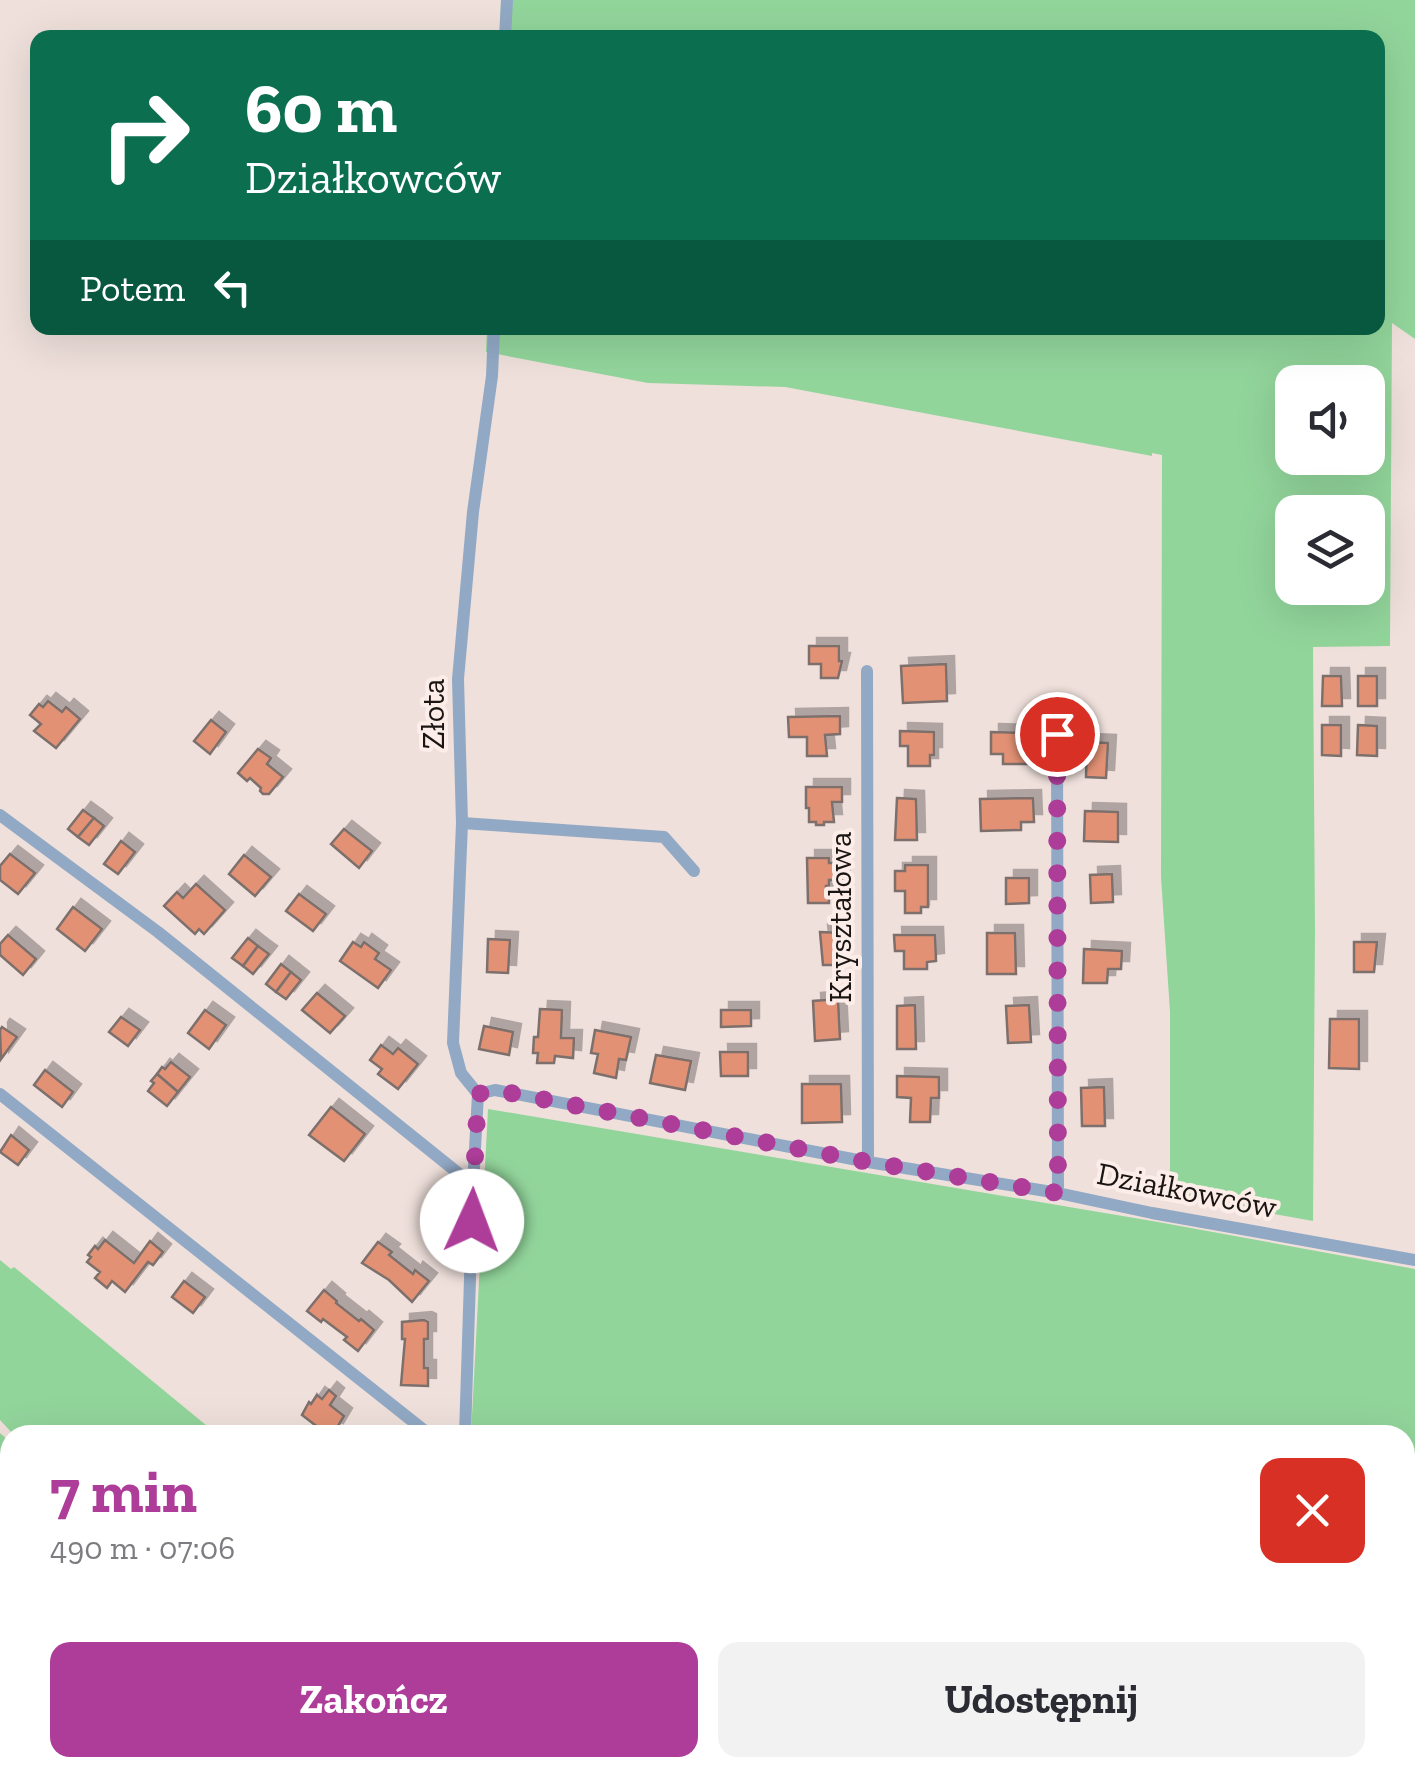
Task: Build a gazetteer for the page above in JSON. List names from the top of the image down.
{
  "streets": {
    "street": ["Złota", "Kryształowa", "Działkowców"]
  },
  "crossings": [
    ["Złota", "Działkowców"],
    ["Kryształowa", "Działkowców"]
  ],
  "page": {
    "turn": ["60 m", "Działkowców"],
    "then": "Potem",
    "heading": ["7 min", "490 m · 07:06"],
    "buttons": ["Zakończ", "Udostępnij"]
  }
}
